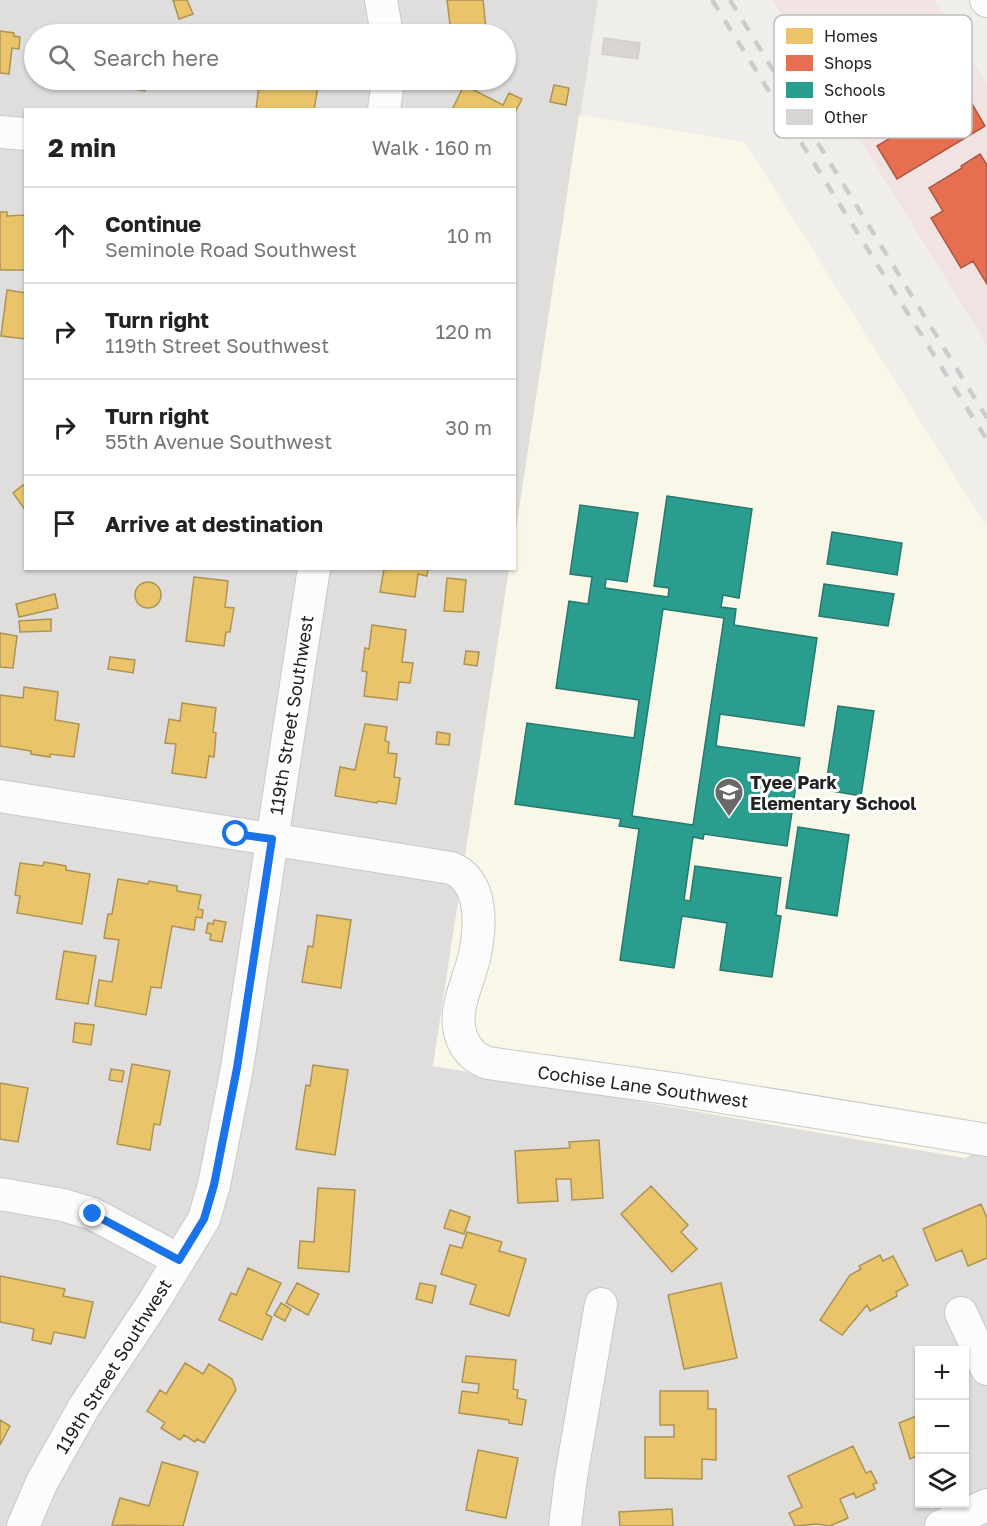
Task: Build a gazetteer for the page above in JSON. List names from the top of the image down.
{
  "streets": {
    "street": ["119th Street Southwest", "Cochise Lane Southwest"]
  },
  "crossings": [
    ["119th Street Southwest", "Cochise Lane Southwest"]
  ],
  "places": {
    "school or university": ["Tyee Park Elementary School"]
  },
  "legend": [
    "Homes",
    "Shops",
    "Schools",
    "Other"
  ],
  "page": {
    "search": "Search here",
    "heading": ["2 min", "Walk · 160 m"],
    "list": [
      ["Continue", "Seminole Road Southwest", "10 m"],
      ["Turn right", "119th Street Southwest", "120 m"],
      ["Turn right", "55th Avenue Southwest", "30 m"],
      "Arrive at destination"
    ],
    "map_buttons": ["+", "−"]
  }
}
